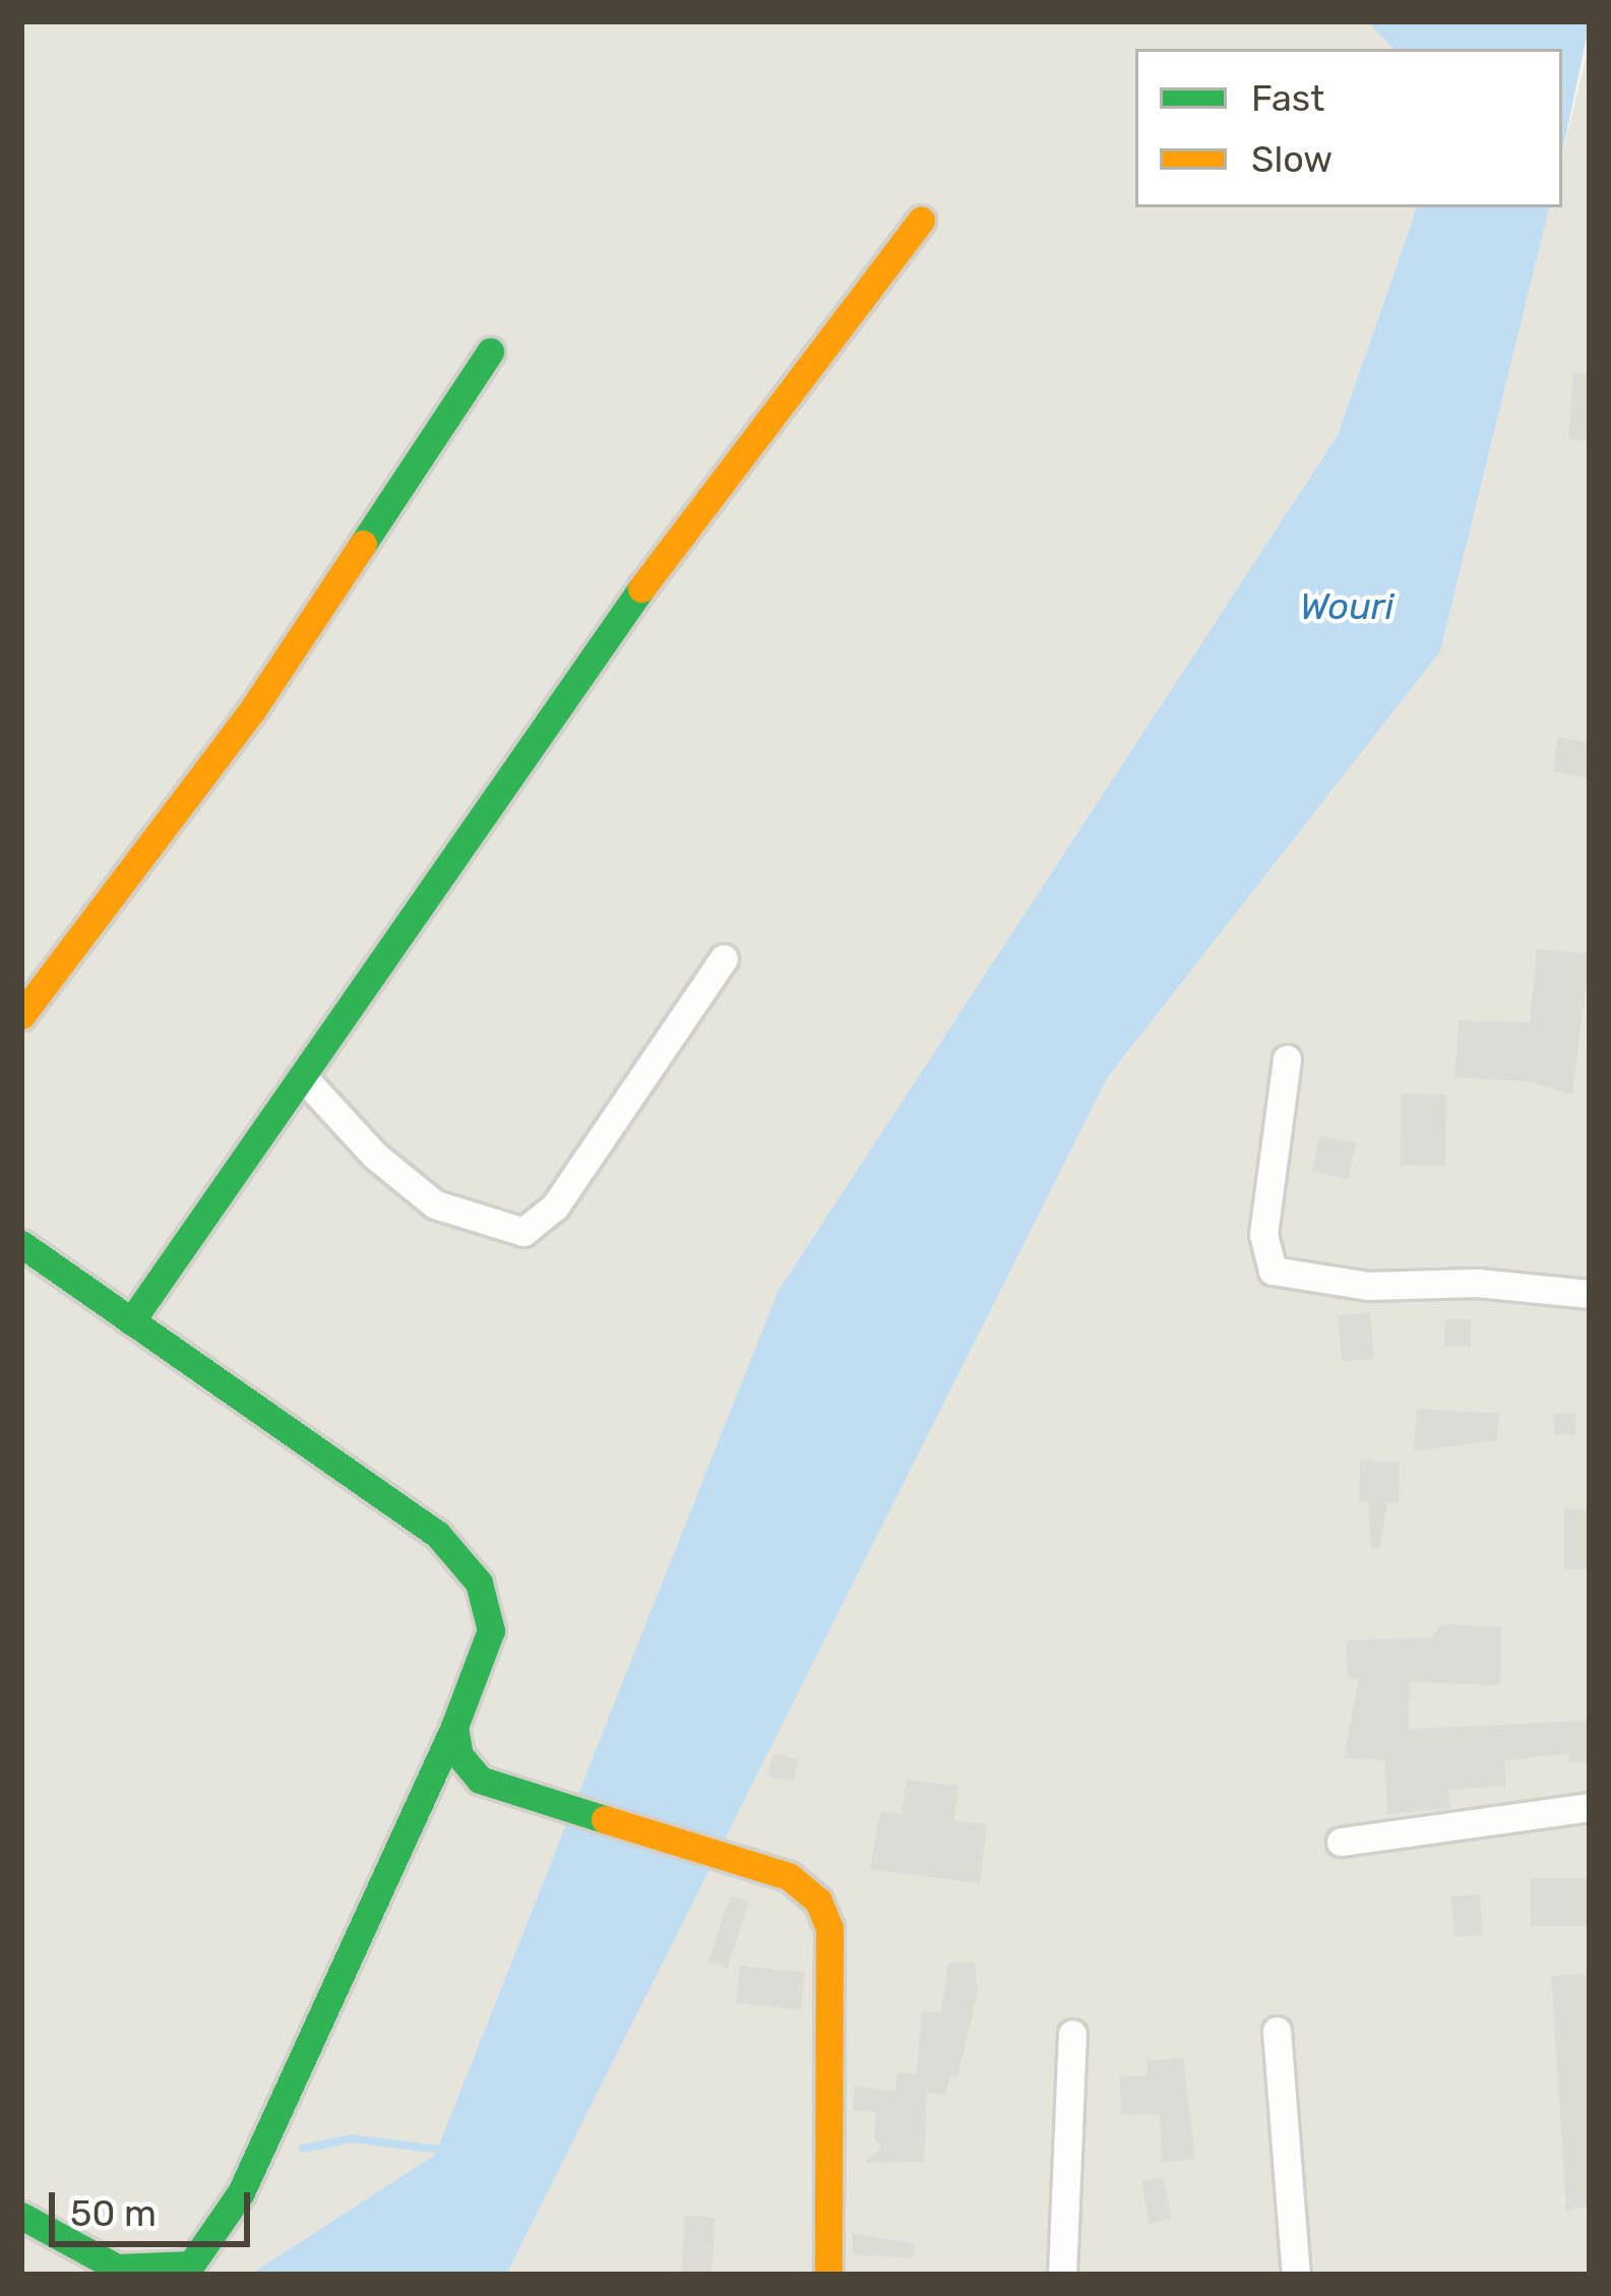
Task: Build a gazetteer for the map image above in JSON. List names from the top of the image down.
{
  "water": ["Wouri"],
  "legend": ["Fast", "Slow"],
  "scale_bar": "50 m"
}
